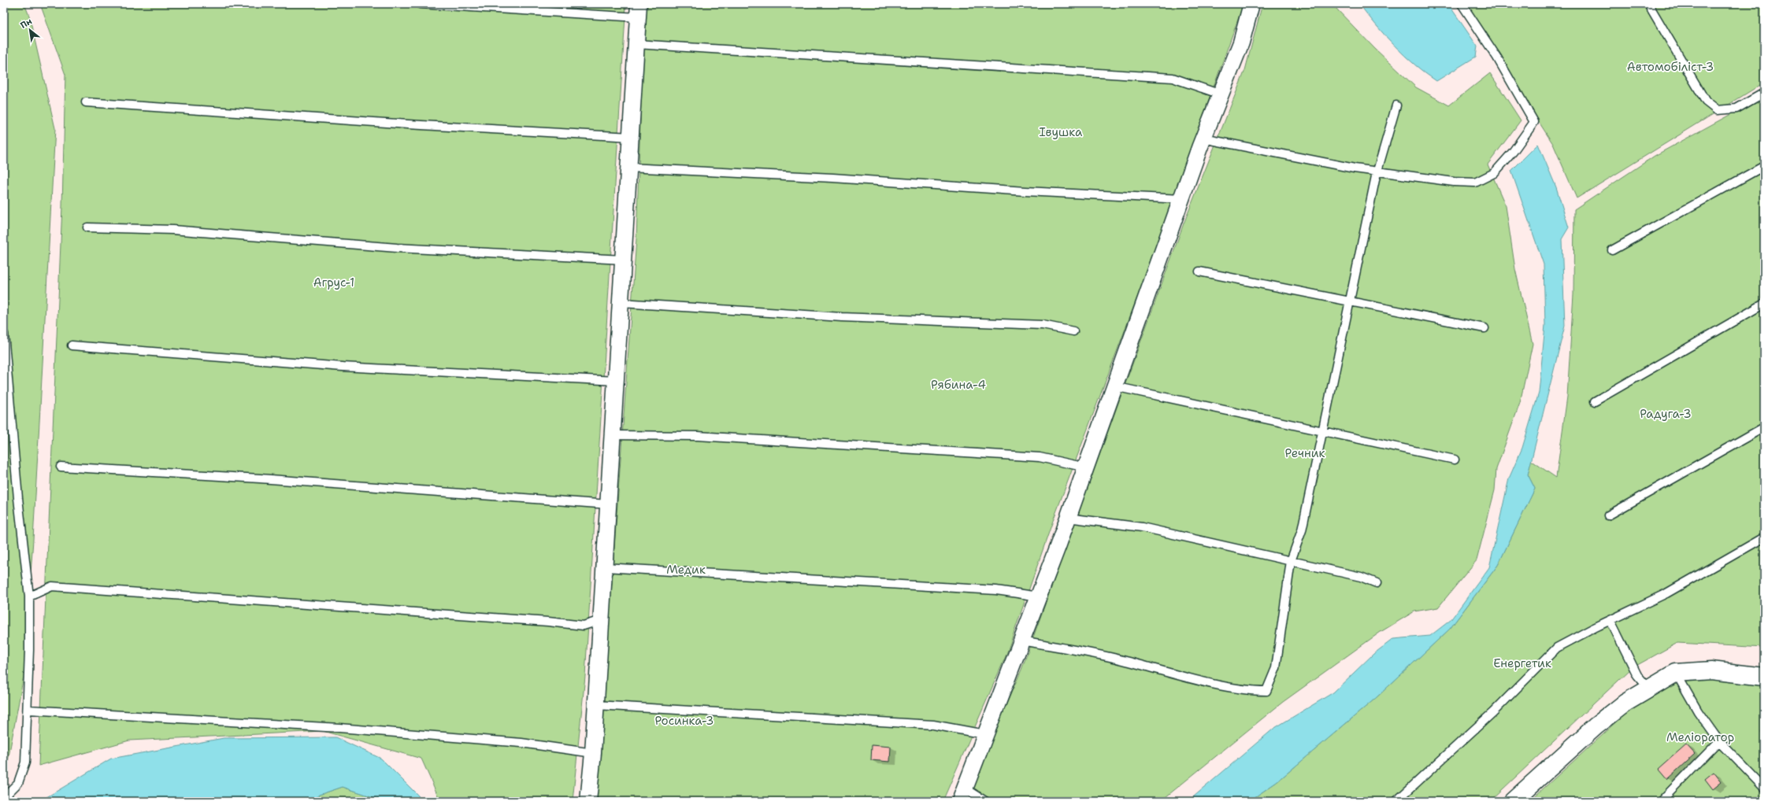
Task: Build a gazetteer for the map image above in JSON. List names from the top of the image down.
{
  "parks": [
    "Автомобіліст-3",
    "Івушка",
    "Агрус-1",
    "Рябина-4",
    "Радуга-3",
    "Речник",
    "Медик",
    "Енергетик",
    "Росинка-3",
    "Меліоратор"
  ],
  "north": "top left"
}
